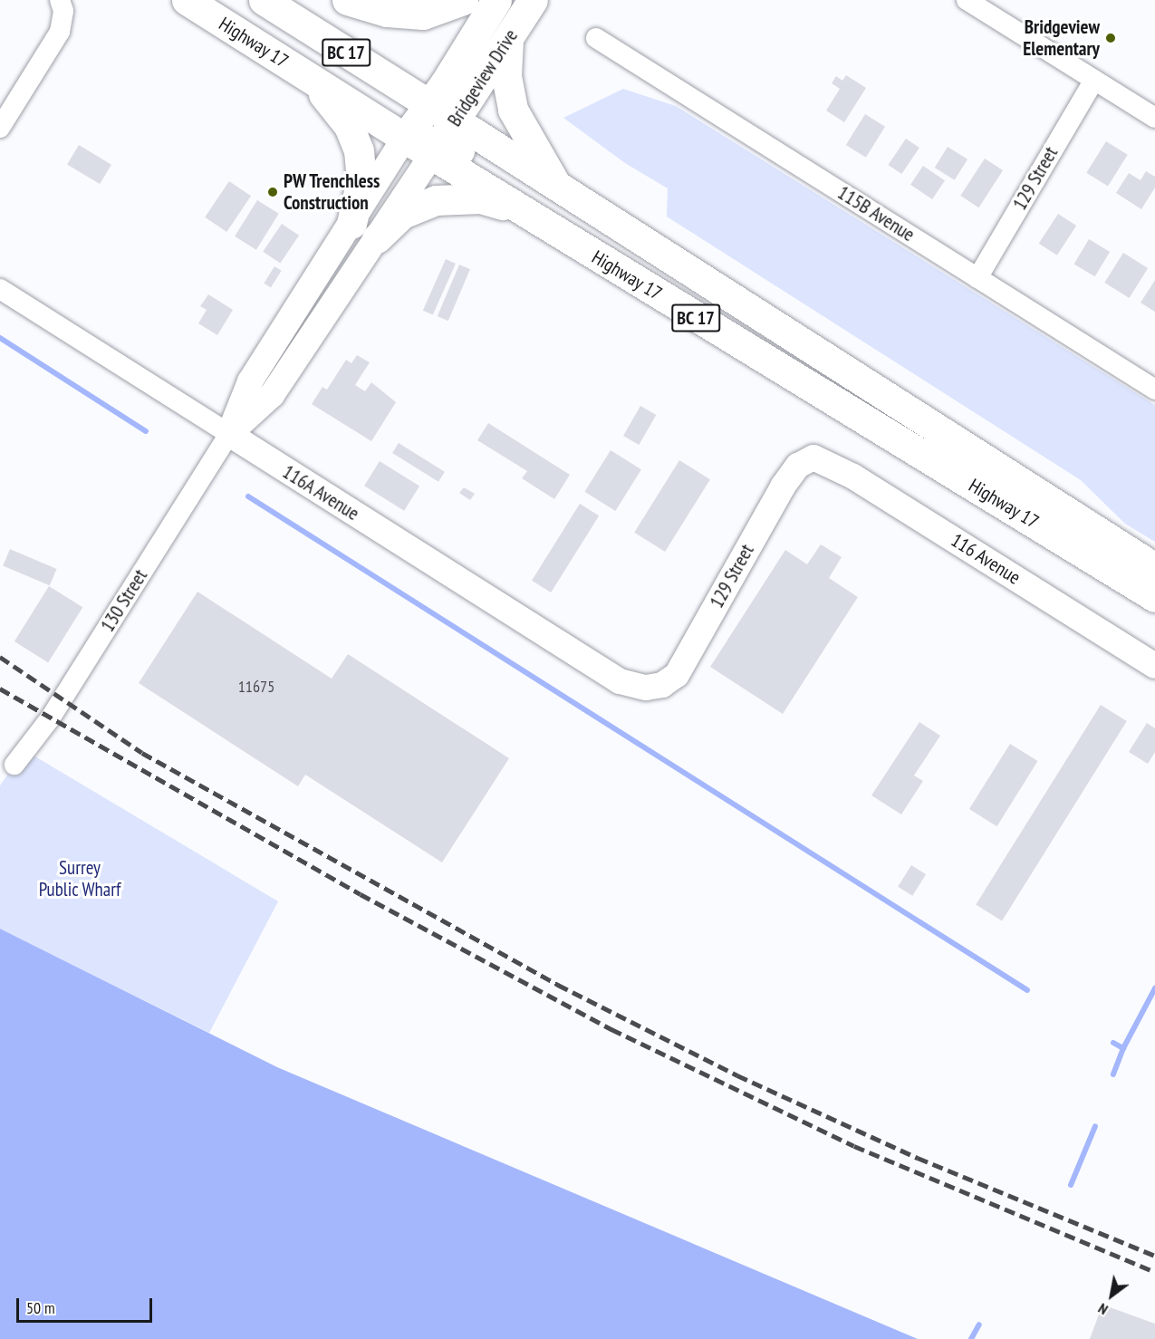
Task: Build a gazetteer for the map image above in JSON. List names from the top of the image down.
{
  "streets": {
    "main road": ["Highway 17", "BC 17", "Bridgeview Drive"],
    "street": [
      "129 Street",
      "115B Avenue",
      "116A Avenue",
      "116 Avenue",
      "130 Street"
    ]
  },
  "crossings": [
    ["Highway 17", "Bridgeview Drive"],
    ["Highway 17", "130 Street"],
    ["Bridgeview Drive", "130 Street"],
    ["129 Street", "115B Avenue"],
    ["129 Street", "116A Avenue"],
    ["129 Street", "116 Avenue"],
    ["116A Avenue", "130 Street"]
  ],
  "parks": ["Surrey Public Wharf"],
  "places": ["Bridgeview Elementary", "PW Trenchless Construction"],
  "house_numbers": ["11675"],
  "scale_bar": "50 m",
  "north": "bottom left"
}
